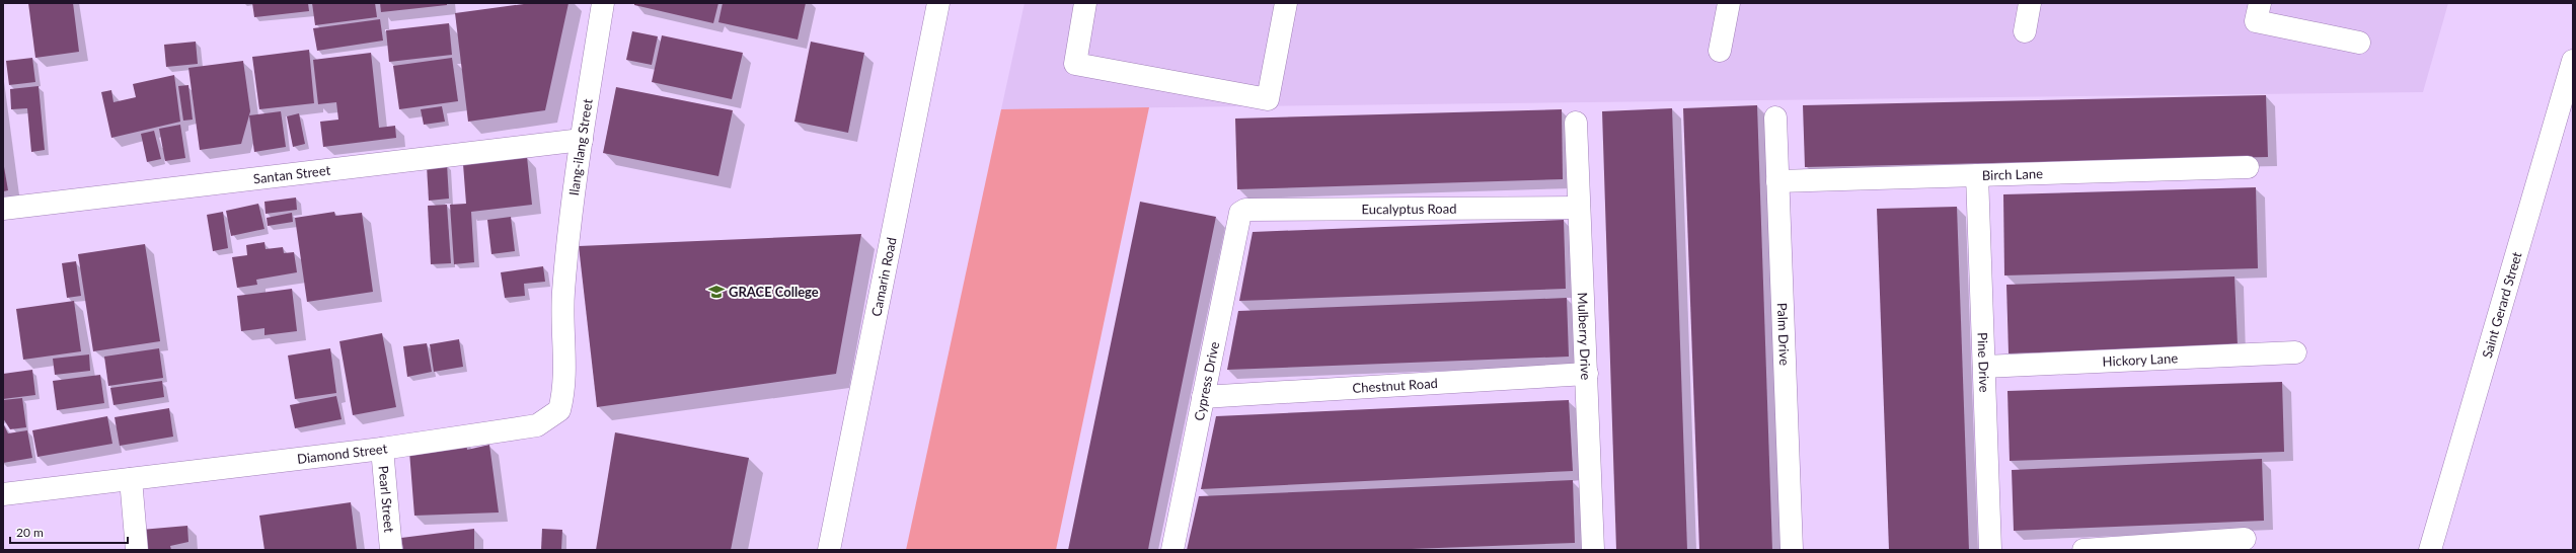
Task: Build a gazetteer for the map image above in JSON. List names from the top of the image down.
{
  "streets": {
    "street": [
      "Ilang-ilang Street",
      "Santan Street",
      "Birch Lane",
      "Eucalyptus Road",
      "Camarin Road",
      "Saint Gerard Street",
      "Palm Drive",
      "Mulberry Drive",
      "Hickory Lane",
      "Pine Drive",
      "Cypress Drive",
      "Chestnut Road",
      "Diamond Street",
      "Pearl Street"
    ]
  },
  "crossings": [
    ["Ilang-ilang Street", "Santan Street"],
    ["Ilang-ilang Street", "Diamond Street"],
    ["Birch Lane", "Palm Drive"],
    ["Birch Lane", "Pine Drive"],
    ["Eucalyptus Road", "Mulberry Drive"],
    ["Eucalyptus Road", "Cypress Drive"],
    ["Mulberry Drive", "Chestnut Road"],
    ["Hickory Lane", "Pine Drive"],
    ["Cypress Drive", "Chestnut Road"],
    ["Diamond Street", "Pearl Street"]
  ],
  "places": {
    "school or university": ["GRACE College"]
  },
  "scale_bar": "20 m"
}
